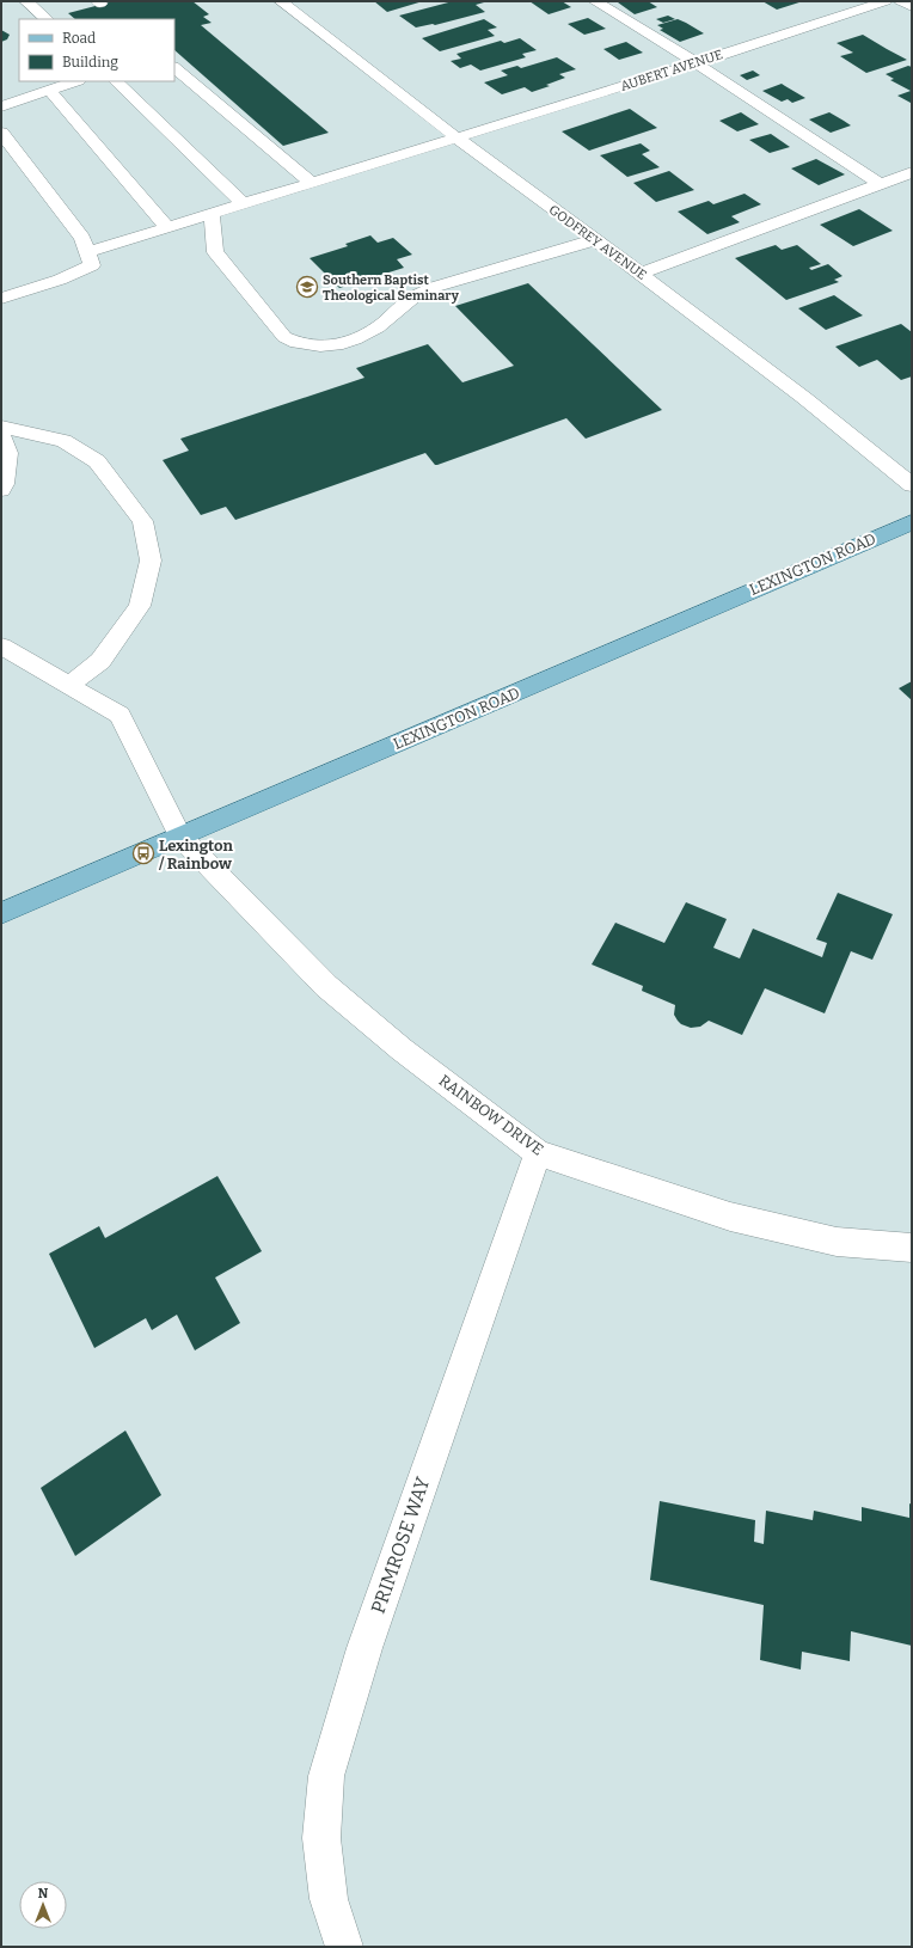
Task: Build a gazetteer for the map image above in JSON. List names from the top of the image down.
{
  "streets": {
    "main road": ["LEXINGTON ROAD"],
    "street": [
      "AUBERT AVENUE",
      "GODFREY AVENUE",
      "RAINBOW DRIVE",
      "PRIMROSE WAY"
    ]
  },
  "crossings": [
    ["AUBERT AVENUE", "GODFREY AVENUE"],
    ["LEXINGTON ROAD", "RAINBOW DRIVE"],
    ["RAINBOW DRIVE", "PRIMROSE WAY"]
  ],
  "places": {
    "school or university": ["Southern Baptist Theological Seminary"],
    "bus stop": ["Lexington / Rainbow"]
  },
  "legend": ["Road", "Building"],
  "north": "top"
}
